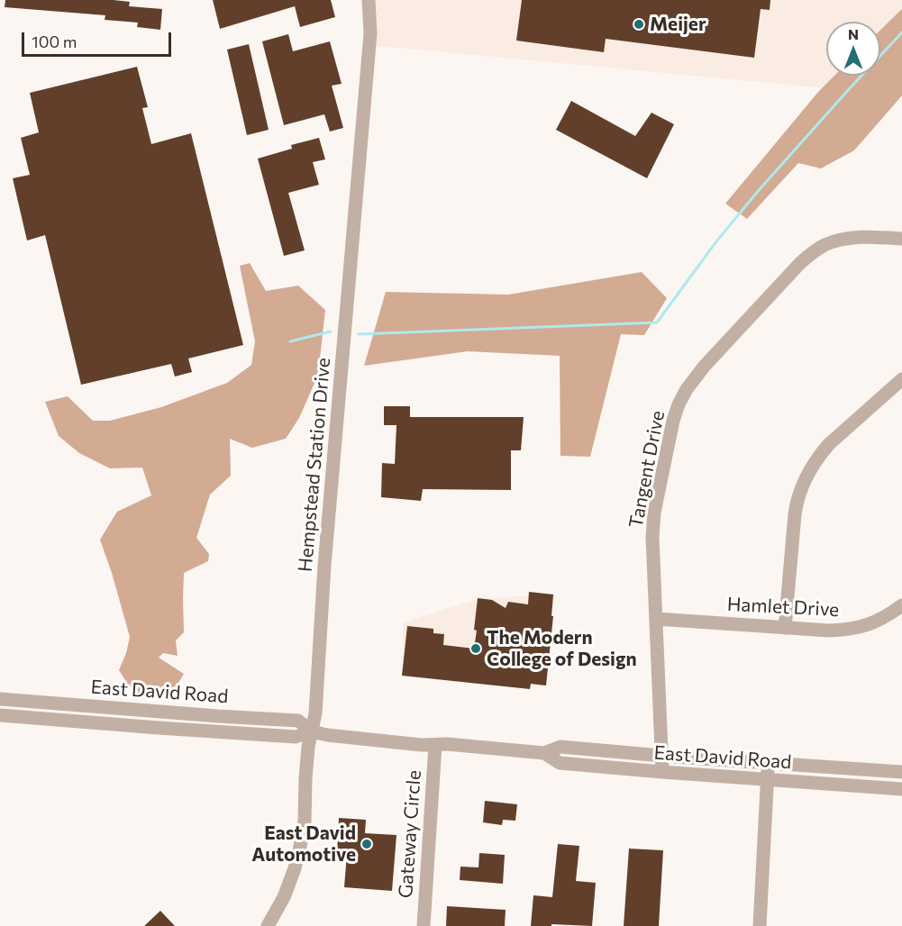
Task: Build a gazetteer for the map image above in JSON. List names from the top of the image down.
{
  "streets": {
    "street": [
      "Hempstead Station Drive",
      "Tangent Drive",
      "Hamlet Drive",
      "East David Road",
      "Gateway Circle"
    ]
  },
  "crossings": [
    ["Hempstead Station Drive", "East David Road"],
    ["Tangent Drive", "Hamlet Drive"],
    ["Tangent Drive", "East David Road"],
    ["East David Road", "Gateway Circle"]
  ],
  "places": ["Meijer", "The Modern College of Design", "East David Automotive"],
  "scale_bar": "100 m",
  "north": "top"
}
